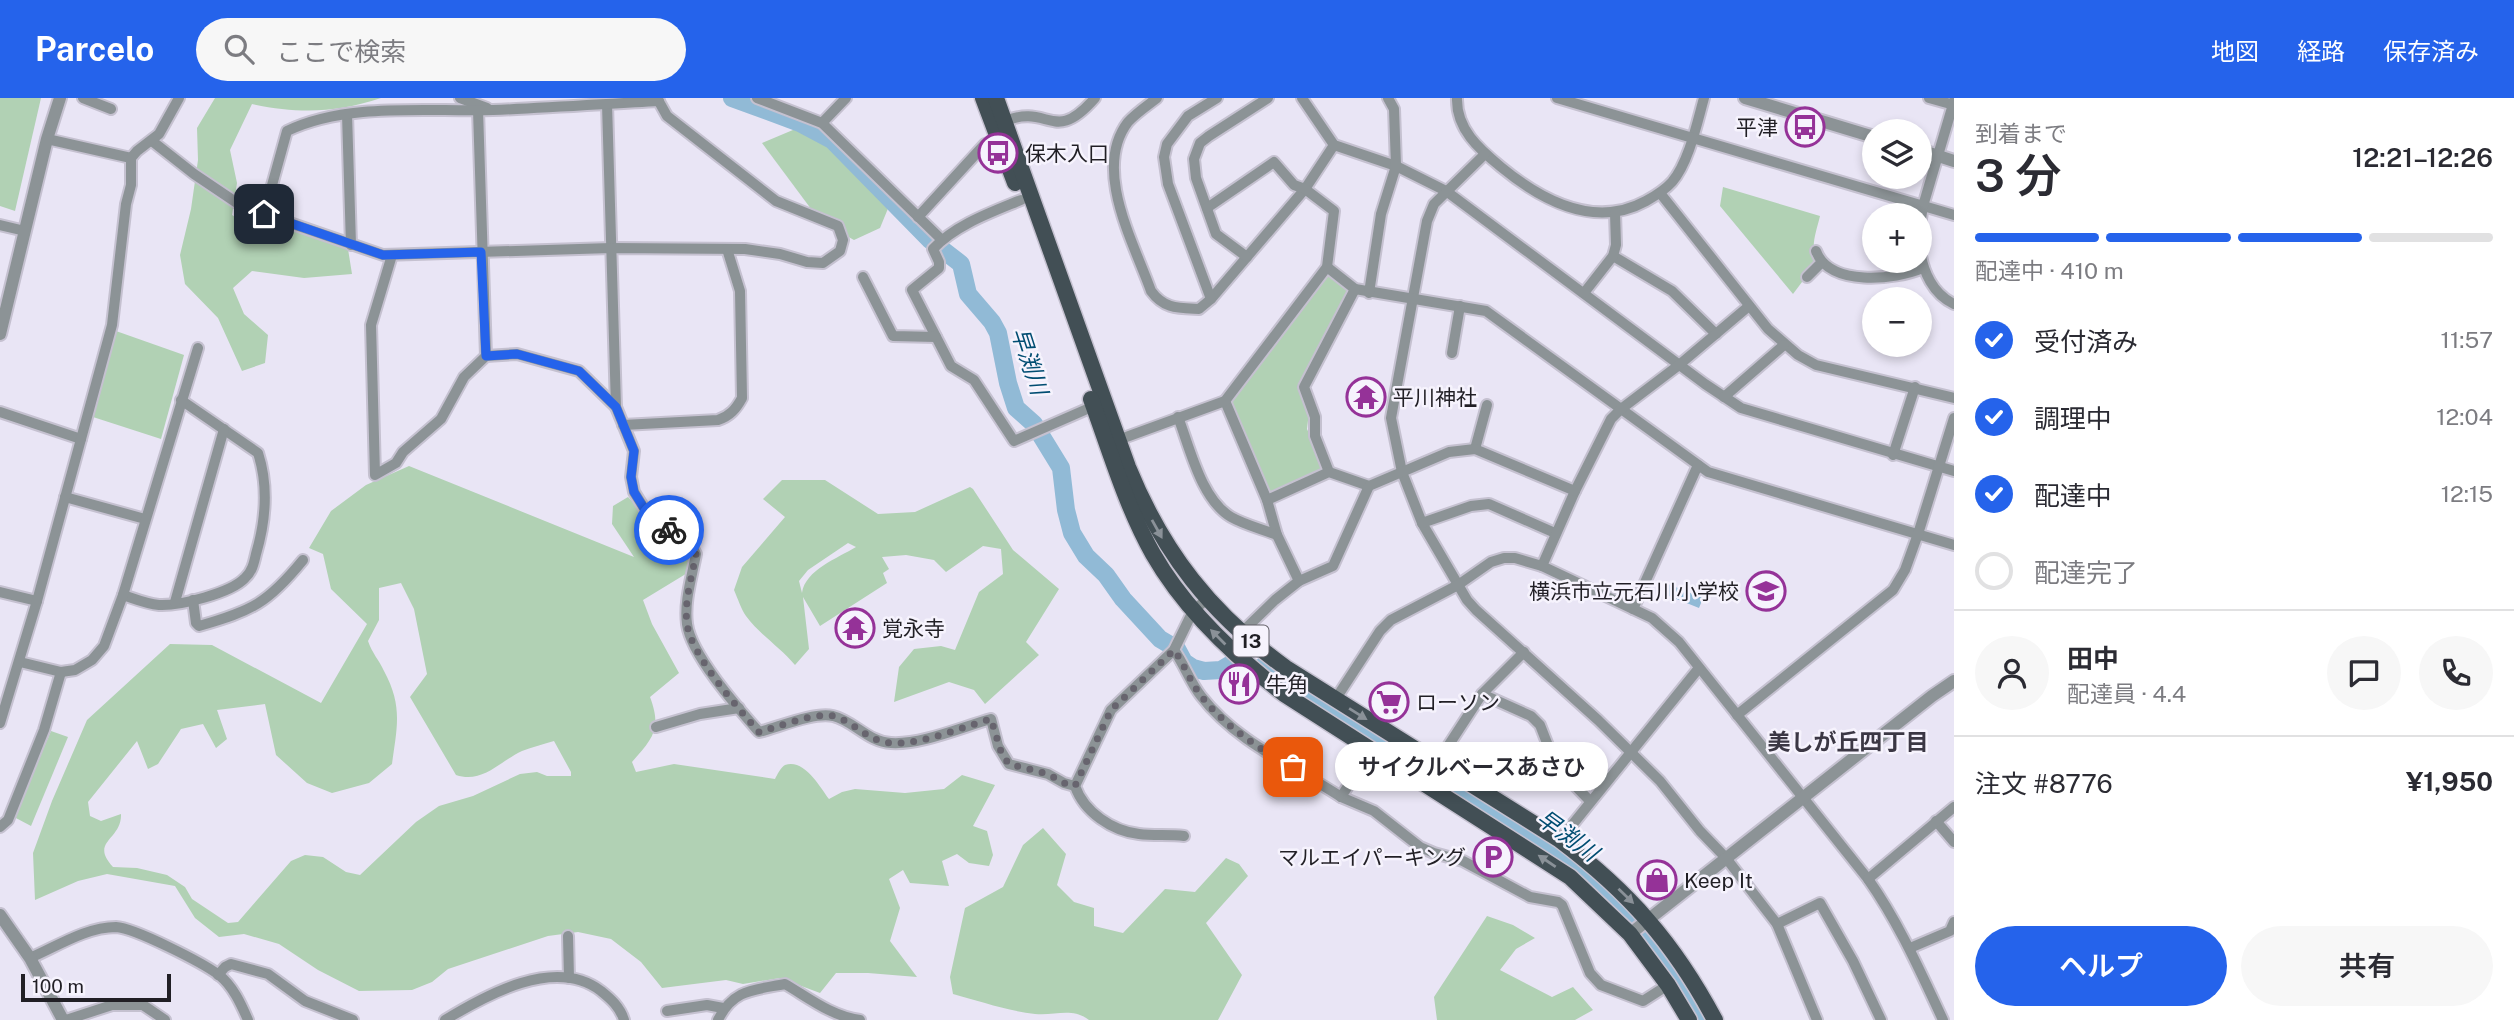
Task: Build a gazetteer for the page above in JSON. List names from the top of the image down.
{
  "streets": {
    "main road": ["13"]
  },
  "districts": ["美しが丘四丁目"],
  "water": ["早渕川"],
  "places": {
    "bus stop": ["平津", "保木入口"],
    "temple": ["平川神社", "覚永寺"],
    "school or university": ["横浜市立元石川小学校"],
    "restaurant": ["牛角"],
    "supermarket": ["ローソン"],
    "other": ["サイクルベースあさひ"],
    "parking": ["マルエイパーキング"],
    "shop": ["Keep It"]
  },
  "scale_bar": "100 m",
  "page": {
    "header": "Parcelo",
    "search": "ここで検索",
    "nav": ["地図", "経路", "保存済み"],
    "heading": ["3 分", "到着まで", "12:21–12:26"],
    "panel": [
      "田中",
      "配達員 · 4.4",
      "注文 #8776",
      "¥1,950"
    ],
    "map_buttons": ["+", "−"],
    "bar": "配達中 · 410 m",
    "list": [
      ["受付済み", "11:57"],
      ["調理中", "12:04"],
      ["配達中", "12:15"],
      "配達完了"
    ],
    "bubble": "サイクルベースあさひ",
    "buttons": ["ヘルプ", "共有"],
    "scale": "100 m"
  }
}
